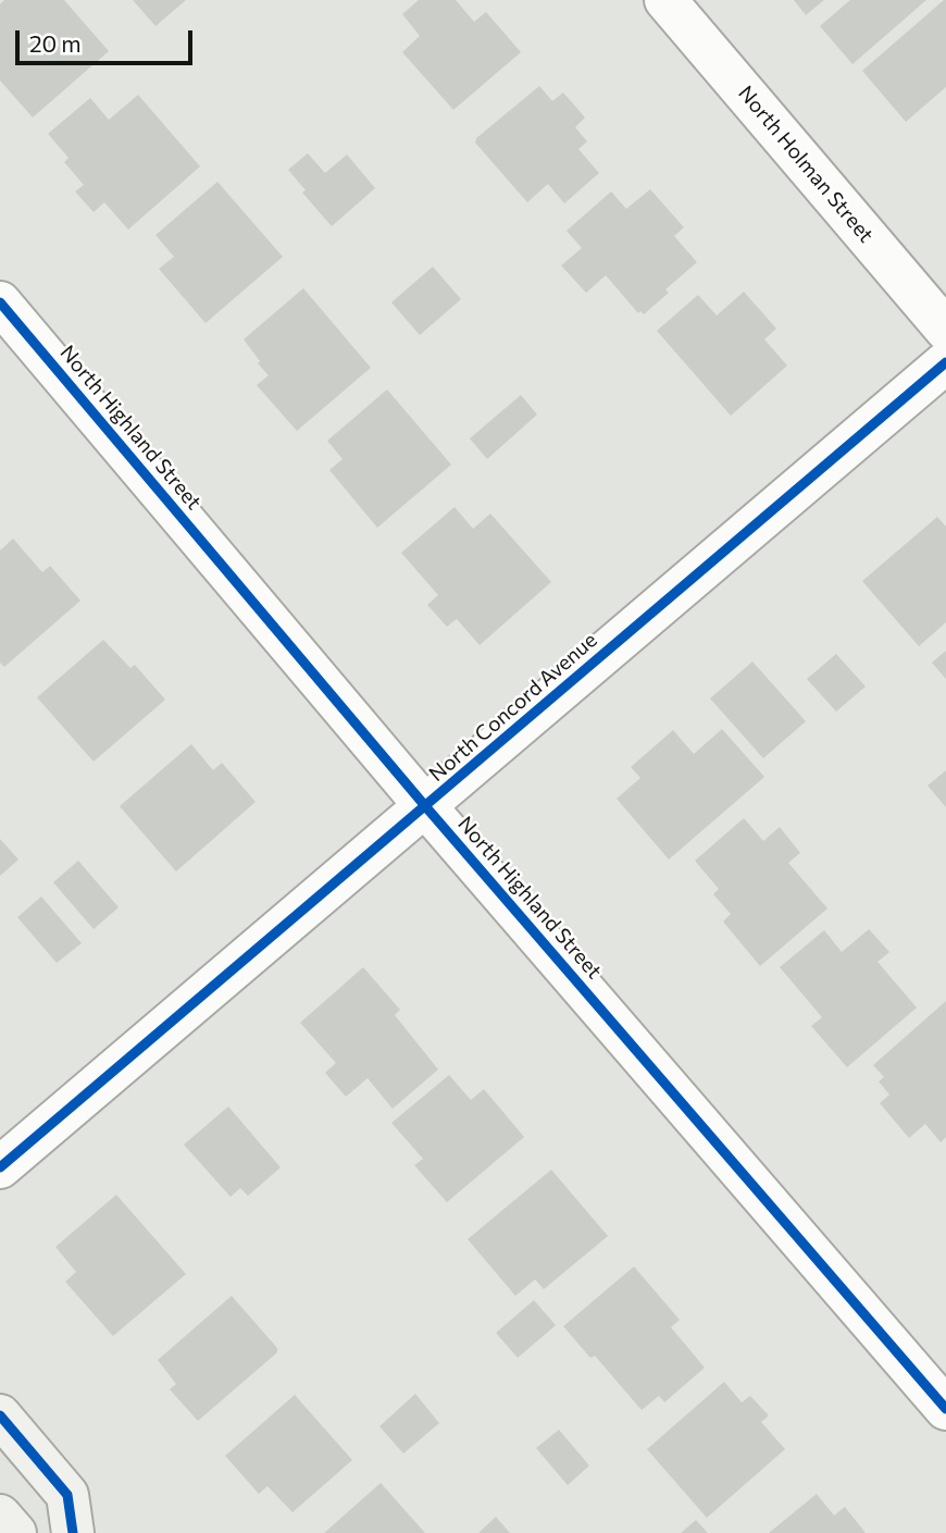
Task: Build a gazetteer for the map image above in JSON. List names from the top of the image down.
{
  "streets": {
    "street": ["North Holman Street", "North Highland Street", "North Concord Avenue"]
  },
  "crossings": [
    ["North Highland Street", "North Concord Avenue"]
  ],
  "scale_bar": "20 m"
}
